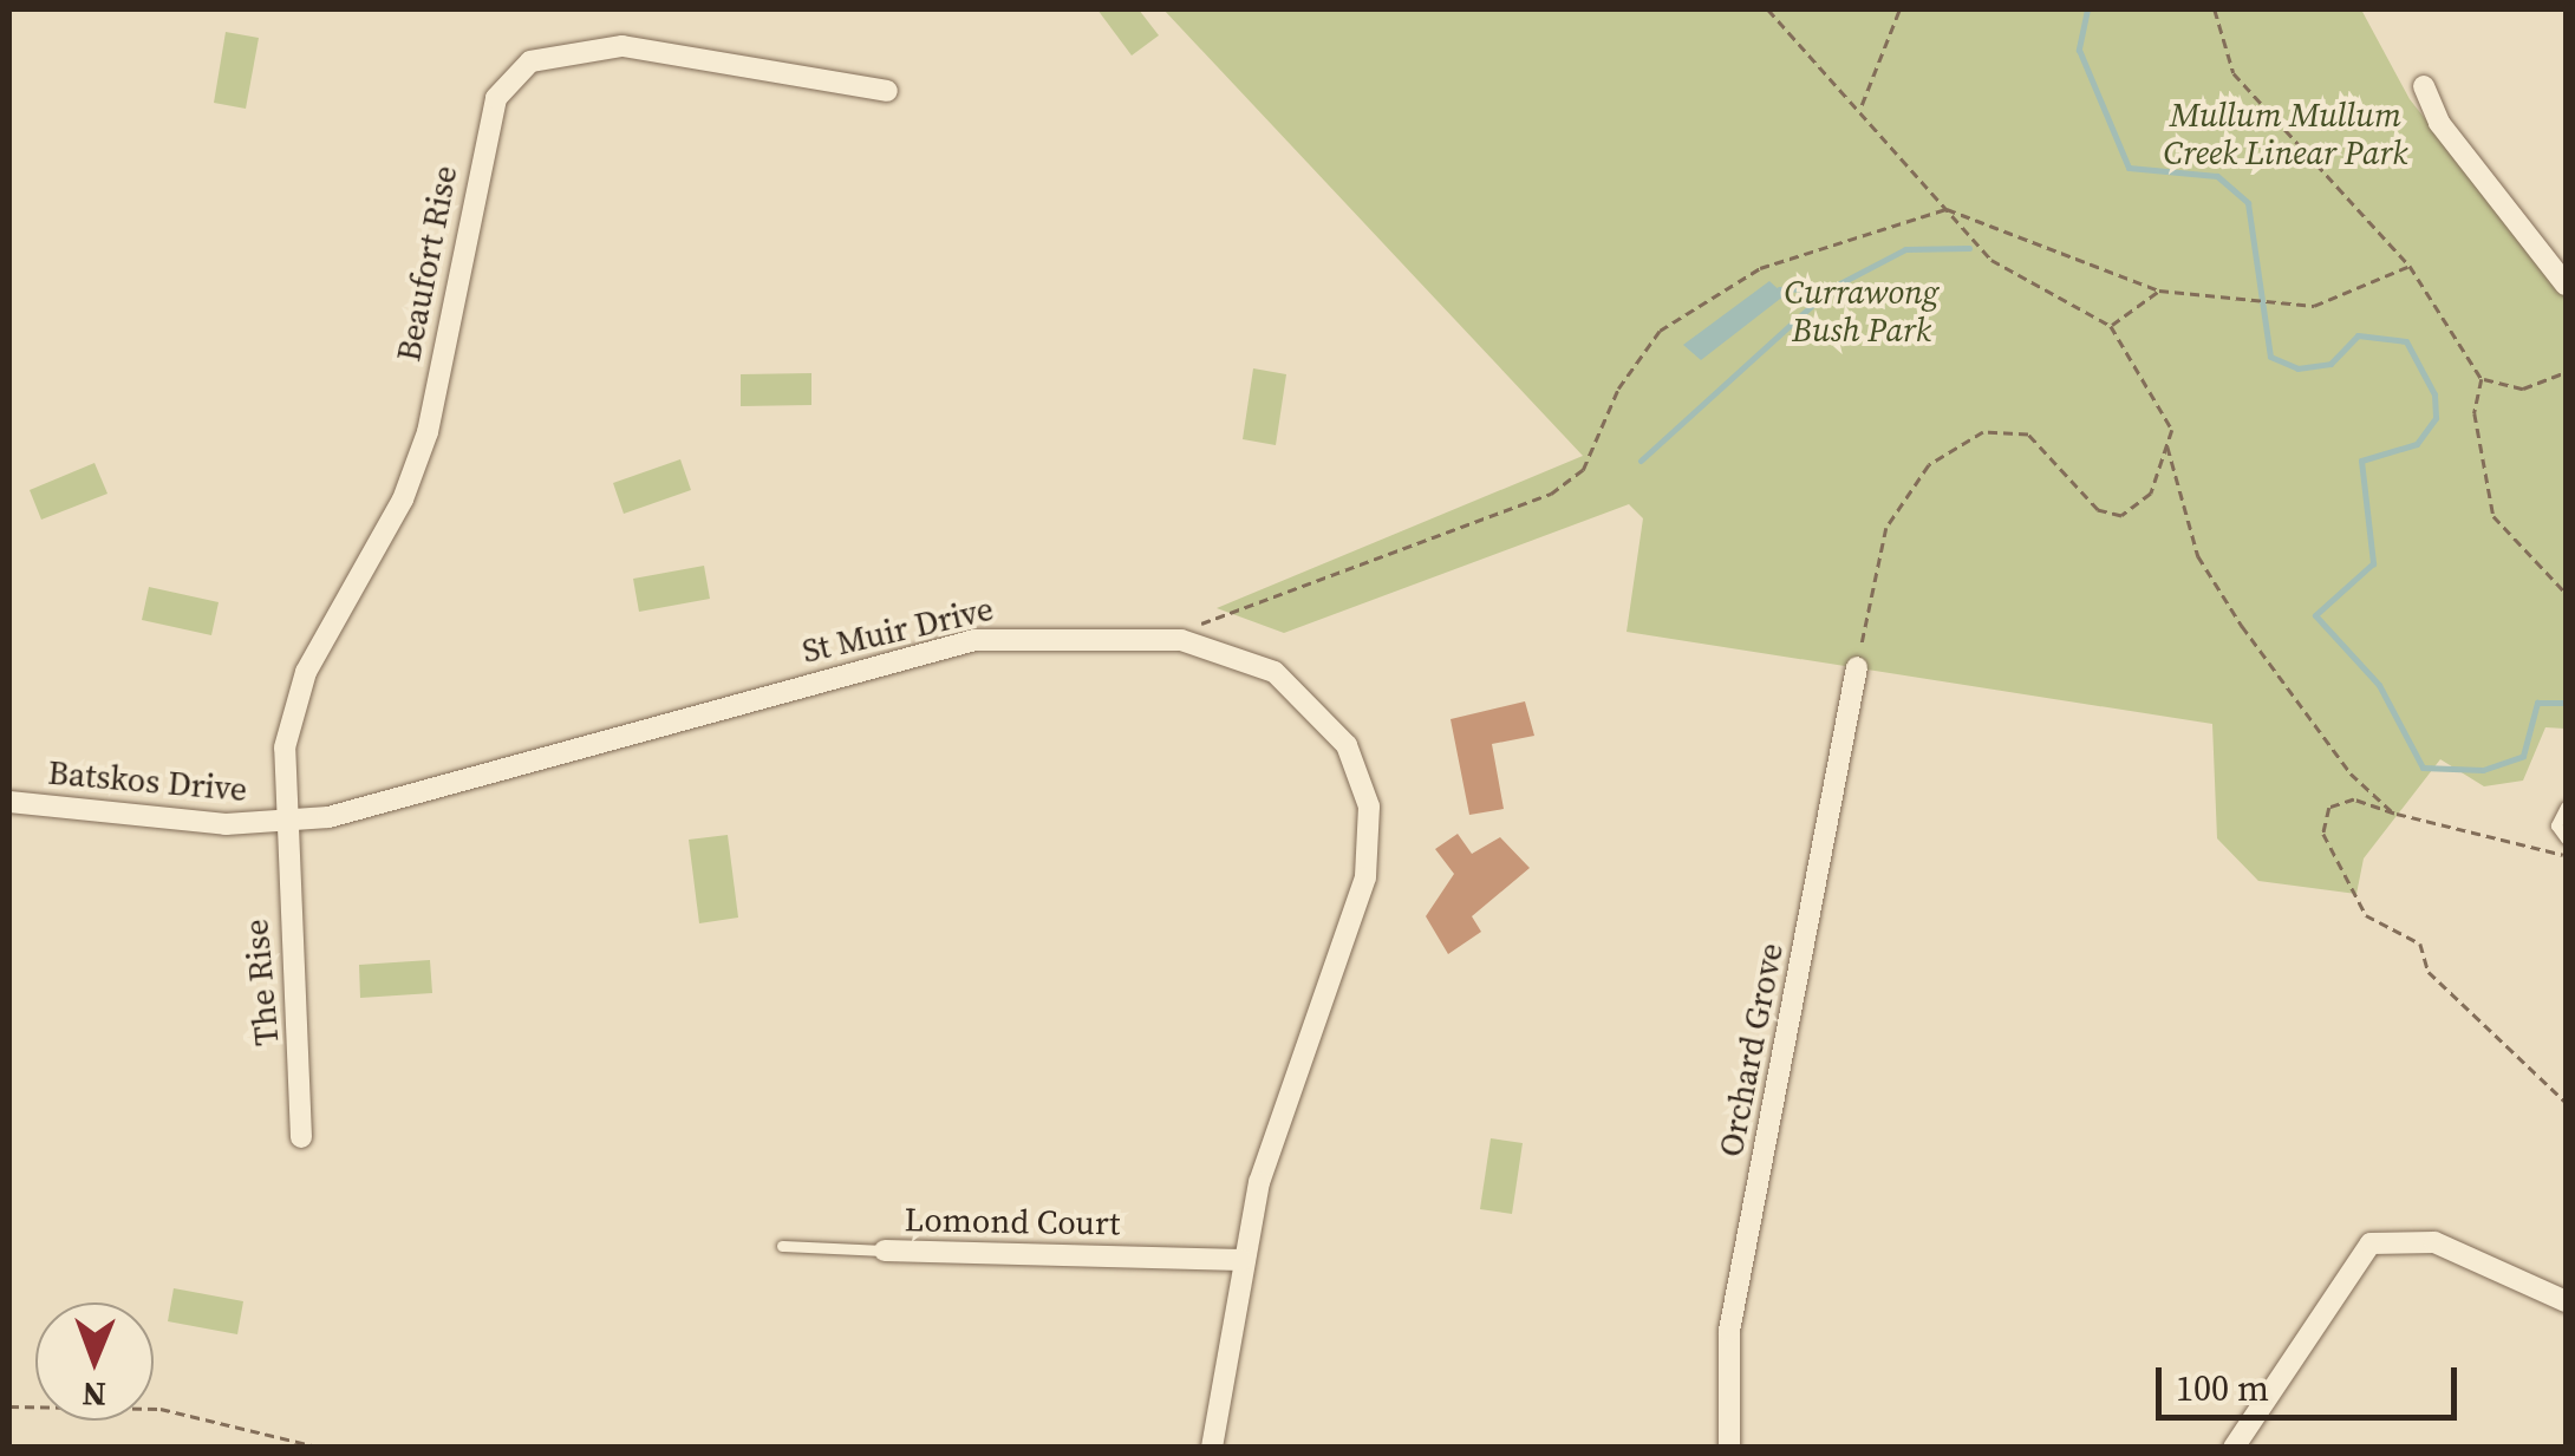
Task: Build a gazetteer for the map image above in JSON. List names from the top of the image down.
{
  "streets": {
    "street": [
      "Beaufort Rise",
      "St Muir Drive",
      "Batskos Drive",
      "The Rise",
      "Orchard Grove",
      "Lomond Court"
    ]
  },
  "crossings": [
    ["Beaufort Rise", "St Muir Drive"],
    ["Beaufort Rise", "Batskos Drive"],
    ["Beaufort Rise", "The Rise"],
    ["St Muir Drive", "Batskos Drive"],
    ["St Muir Drive", "The Rise"],
    ["St Muir Drive", "Lomond Court"],
    ["Batskos Drive", "The Rise"]
  ],
  "parks": ["Mullum Mullum Creek Linear Park", "Currawong Bush Park"],
  "scale_bar": "100 m",
  "north": "bottom"
}
